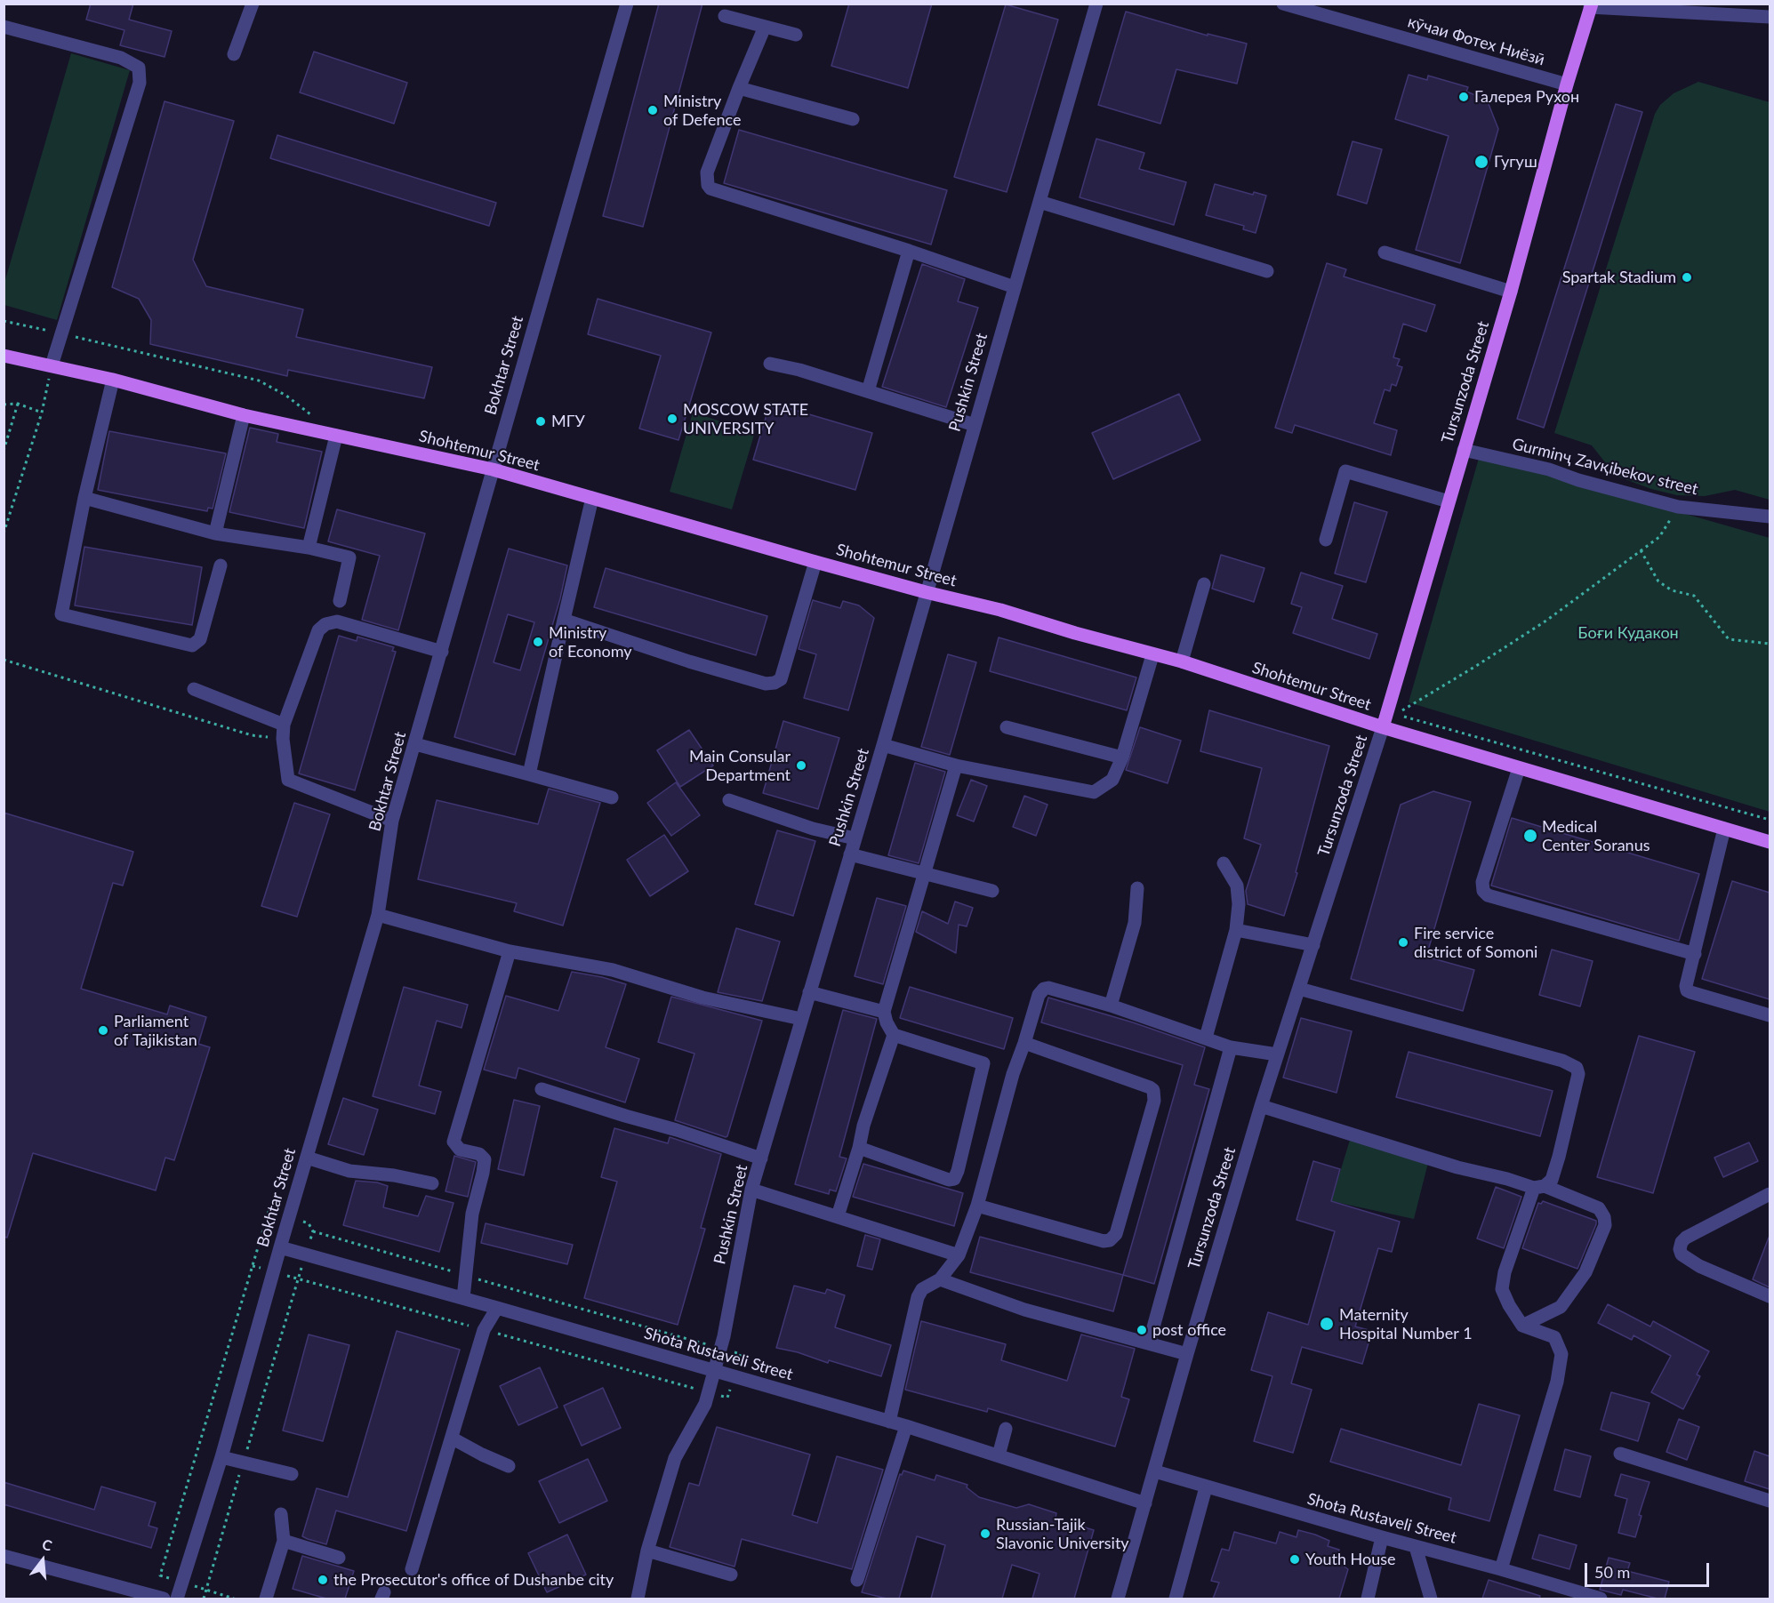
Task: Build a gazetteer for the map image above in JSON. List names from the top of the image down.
{
  "streets": {
    "main road": ["Tursunzoda Street", "Shohtemur Street"],
    "street": [
      "кӯчаи Фотех Ниёзӣ",
      "Bokhtar Street",
      "Pushkin Street",
      "Gurminҷ Zavқibekov street",
      "Shota Rustaveli Street"
    ]
  },
  "crossings": [
    ["кӯчаи Фотех Ниёзӣ", "Tursunzoda Street"],
    ["Bokhtar Street", "Shohtemur Street"],
    ["Bokhtar Street", "Shota Rustaveli Street"],
    ["Pushkin Street", "Shohtemur Street"],
    ["Pushkin Street", "Shota Rustaveli Street"],
    ["Tursunzoda Street", "Shohtemur Street"],
    ["Tursunzoda Street", "Gurminҷ Zavқibekov street"],
    ["Tursunzoda Street", "Shota Rustaveli Street"]
  ],
  "parks": ["Боғи Кудакон"],
  "places": [
    "Галерея Рухон",
    "Ministry of Defence",
    "Гугуш",
    "Spartak Stadium",
    "MOSCOW STATE UNIVERSITY",
    "МГУ",
    "Ministry of Economy",
    "Main Consular Department",
    "Medical Center Soranus",
    "Fire service district of Somoni",
    "Parliament of Tajikistan",
    "Maternity Hospital Number 1",
    "post office",
    "Russian-Tajik Slavonic University",
    "Youth House",
    "the Prosecutor's office of Dushanbe city"
  ],
  "scale_bar": "50 m",
  "north": "top"
}
